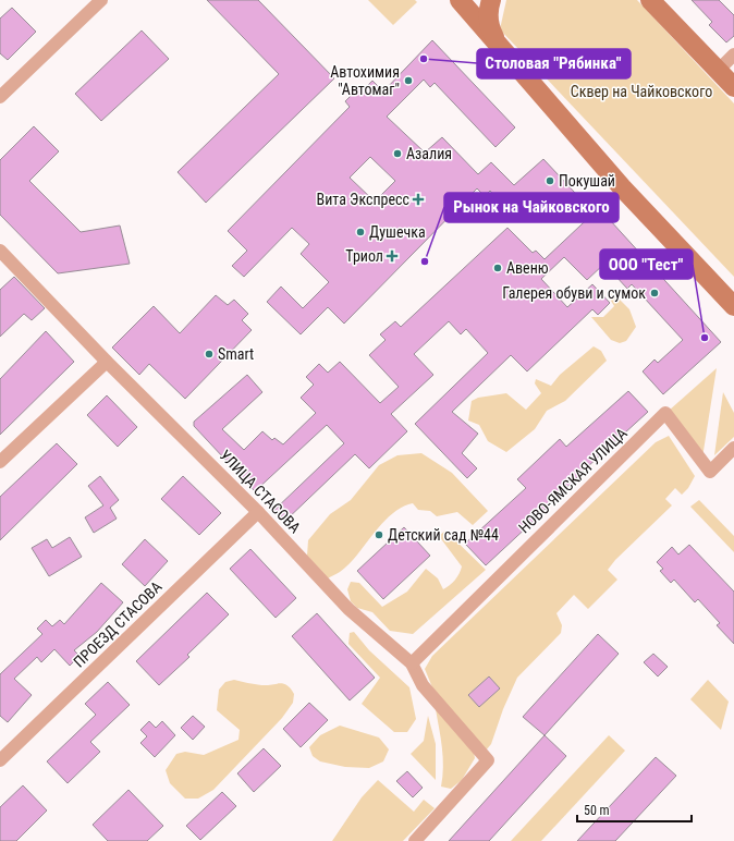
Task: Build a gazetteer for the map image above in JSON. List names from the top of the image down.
{
  "streets": {
    "street": ["НОВО-ЯМСКАЯ УЛИЦА", "УЛИЦА СТАСОВА", "ПРОЕЗД СТАСОВА"]
  },
  "crossings": [
    ["НОВО-ЯМСКАЯ УЛИЦА", "УЛИЦА СТАСОВА"],
    ["УЛИЦА СТАСОВА", "ПРОЕЗД СТАСОВА"]
  ],
  "parks": ["Сквер на Чайковского"],
  "places": {
    "other": [
      "Столовая \"Рябинка\"",
      "Автохимия \"Автомаг\"",
      "Азалия",
      "Покушай",
      "Душечка",
      "Рынок на Чайковского",
      "Авеню",
      "Галерея обуви и сумок",
      "ООО \"Тест\"",
      "Smart",
      "Детский сад №44"
    ],
    "health": ["Вита Экспресс", "Триол"]
  },
  "scale_bar": "50 m"
}
